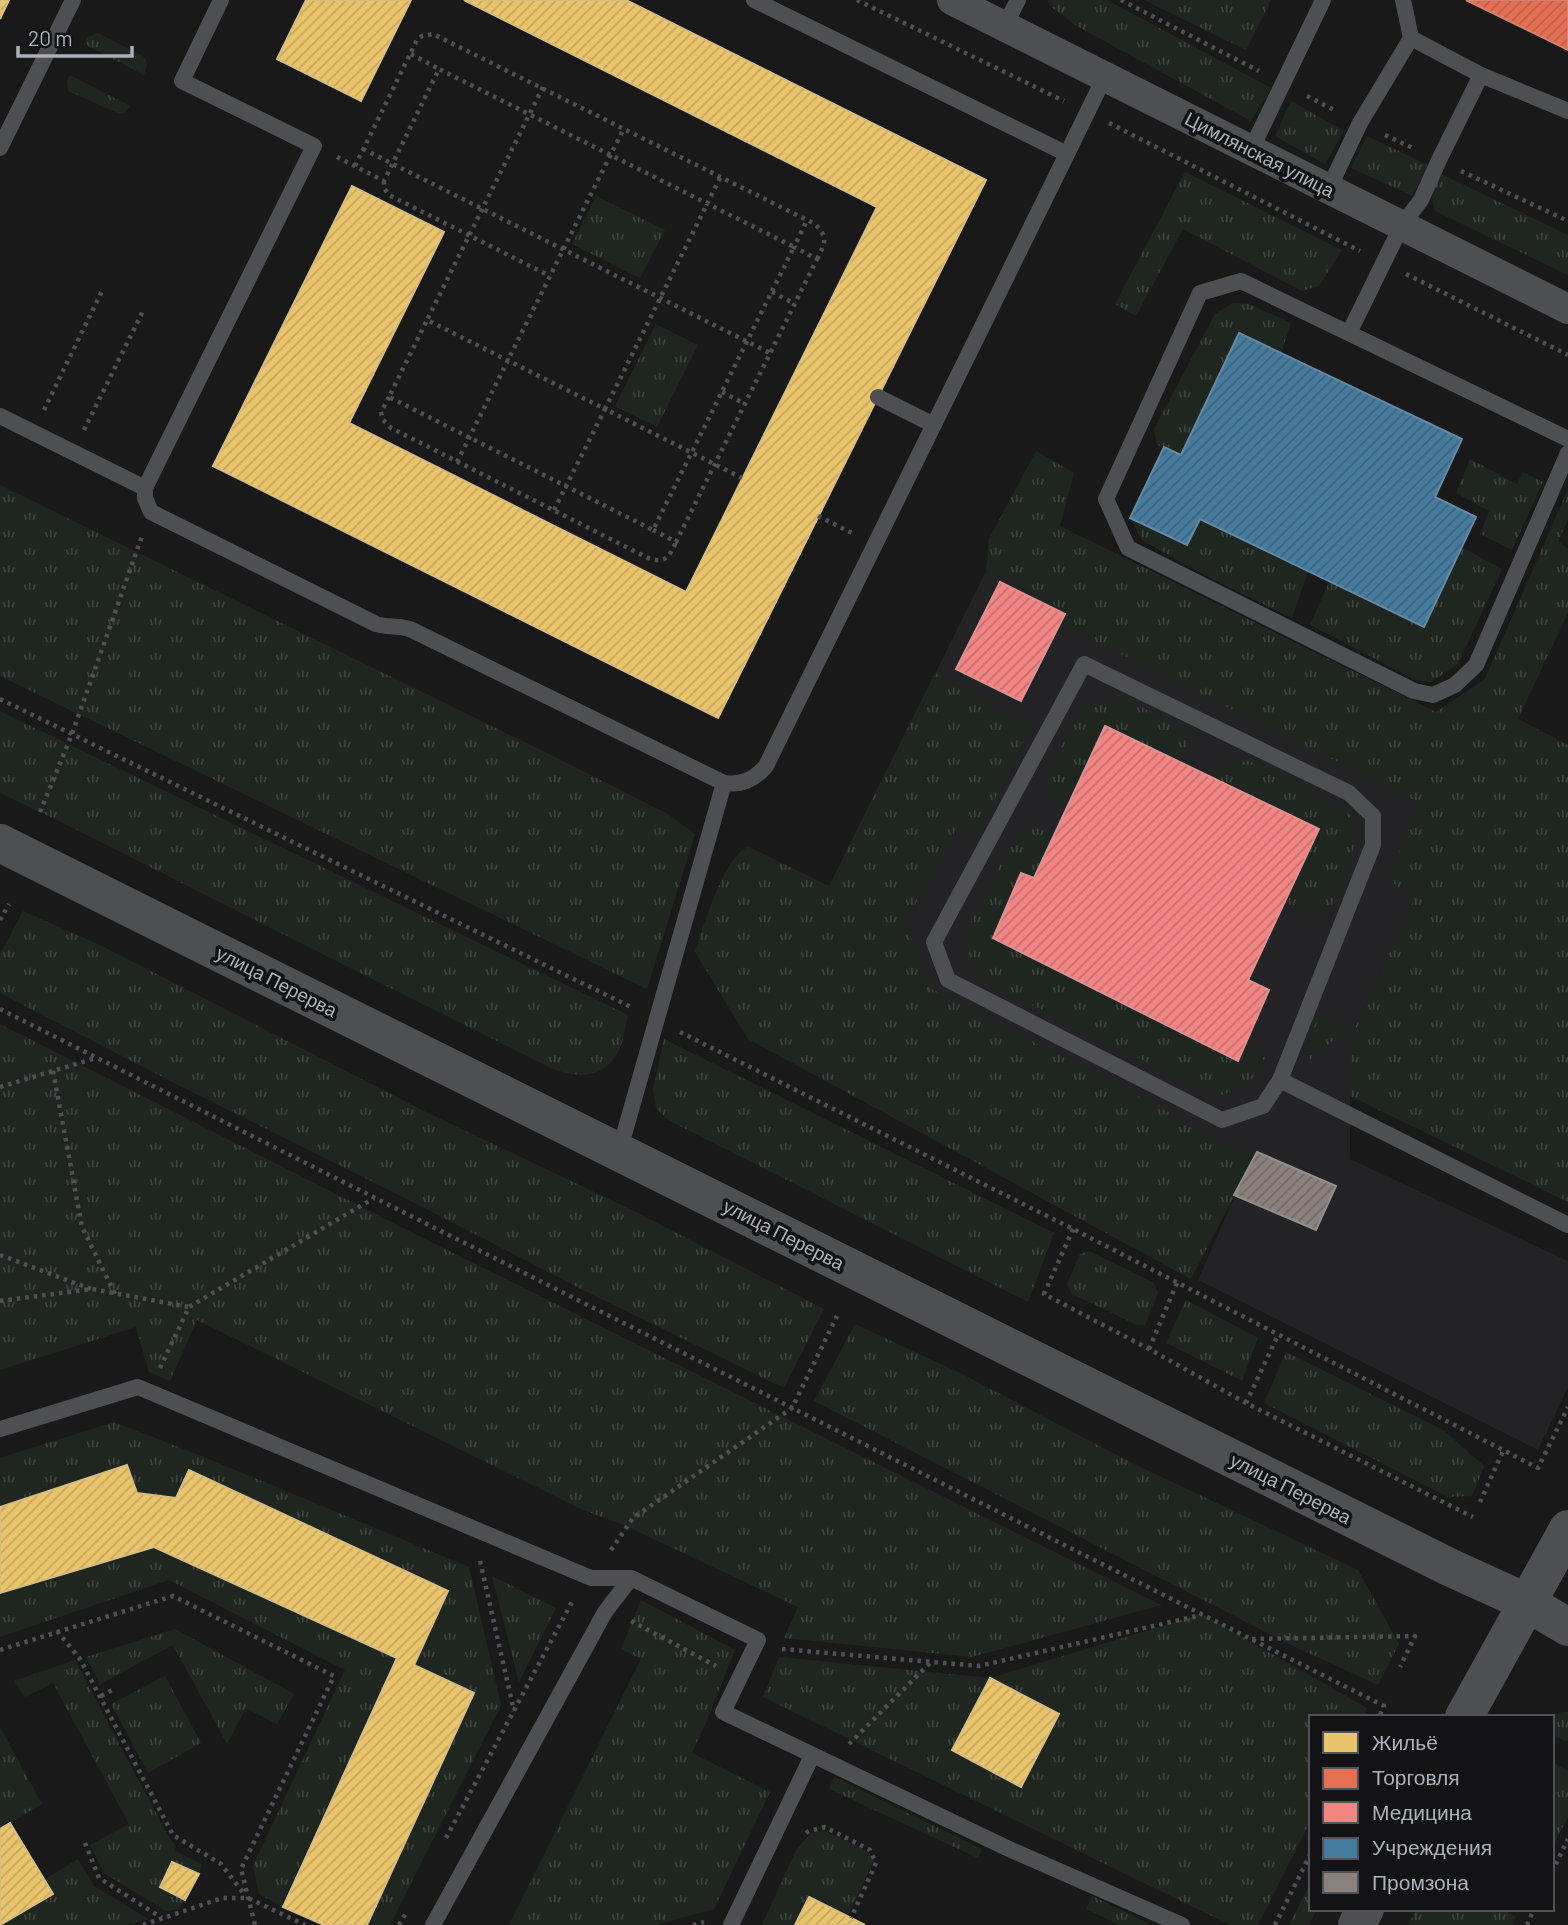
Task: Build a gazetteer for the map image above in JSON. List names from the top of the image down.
{
  "streets": {
    "street": ["Цимлянская улица", "улица Перерва"]
  },
  "legend": [
    "Жильё",
    "Торговля",
    "Медицина",
    "Учреждения",
    "Промзона"
  ],
  "scale_bar": "20 m"
}
